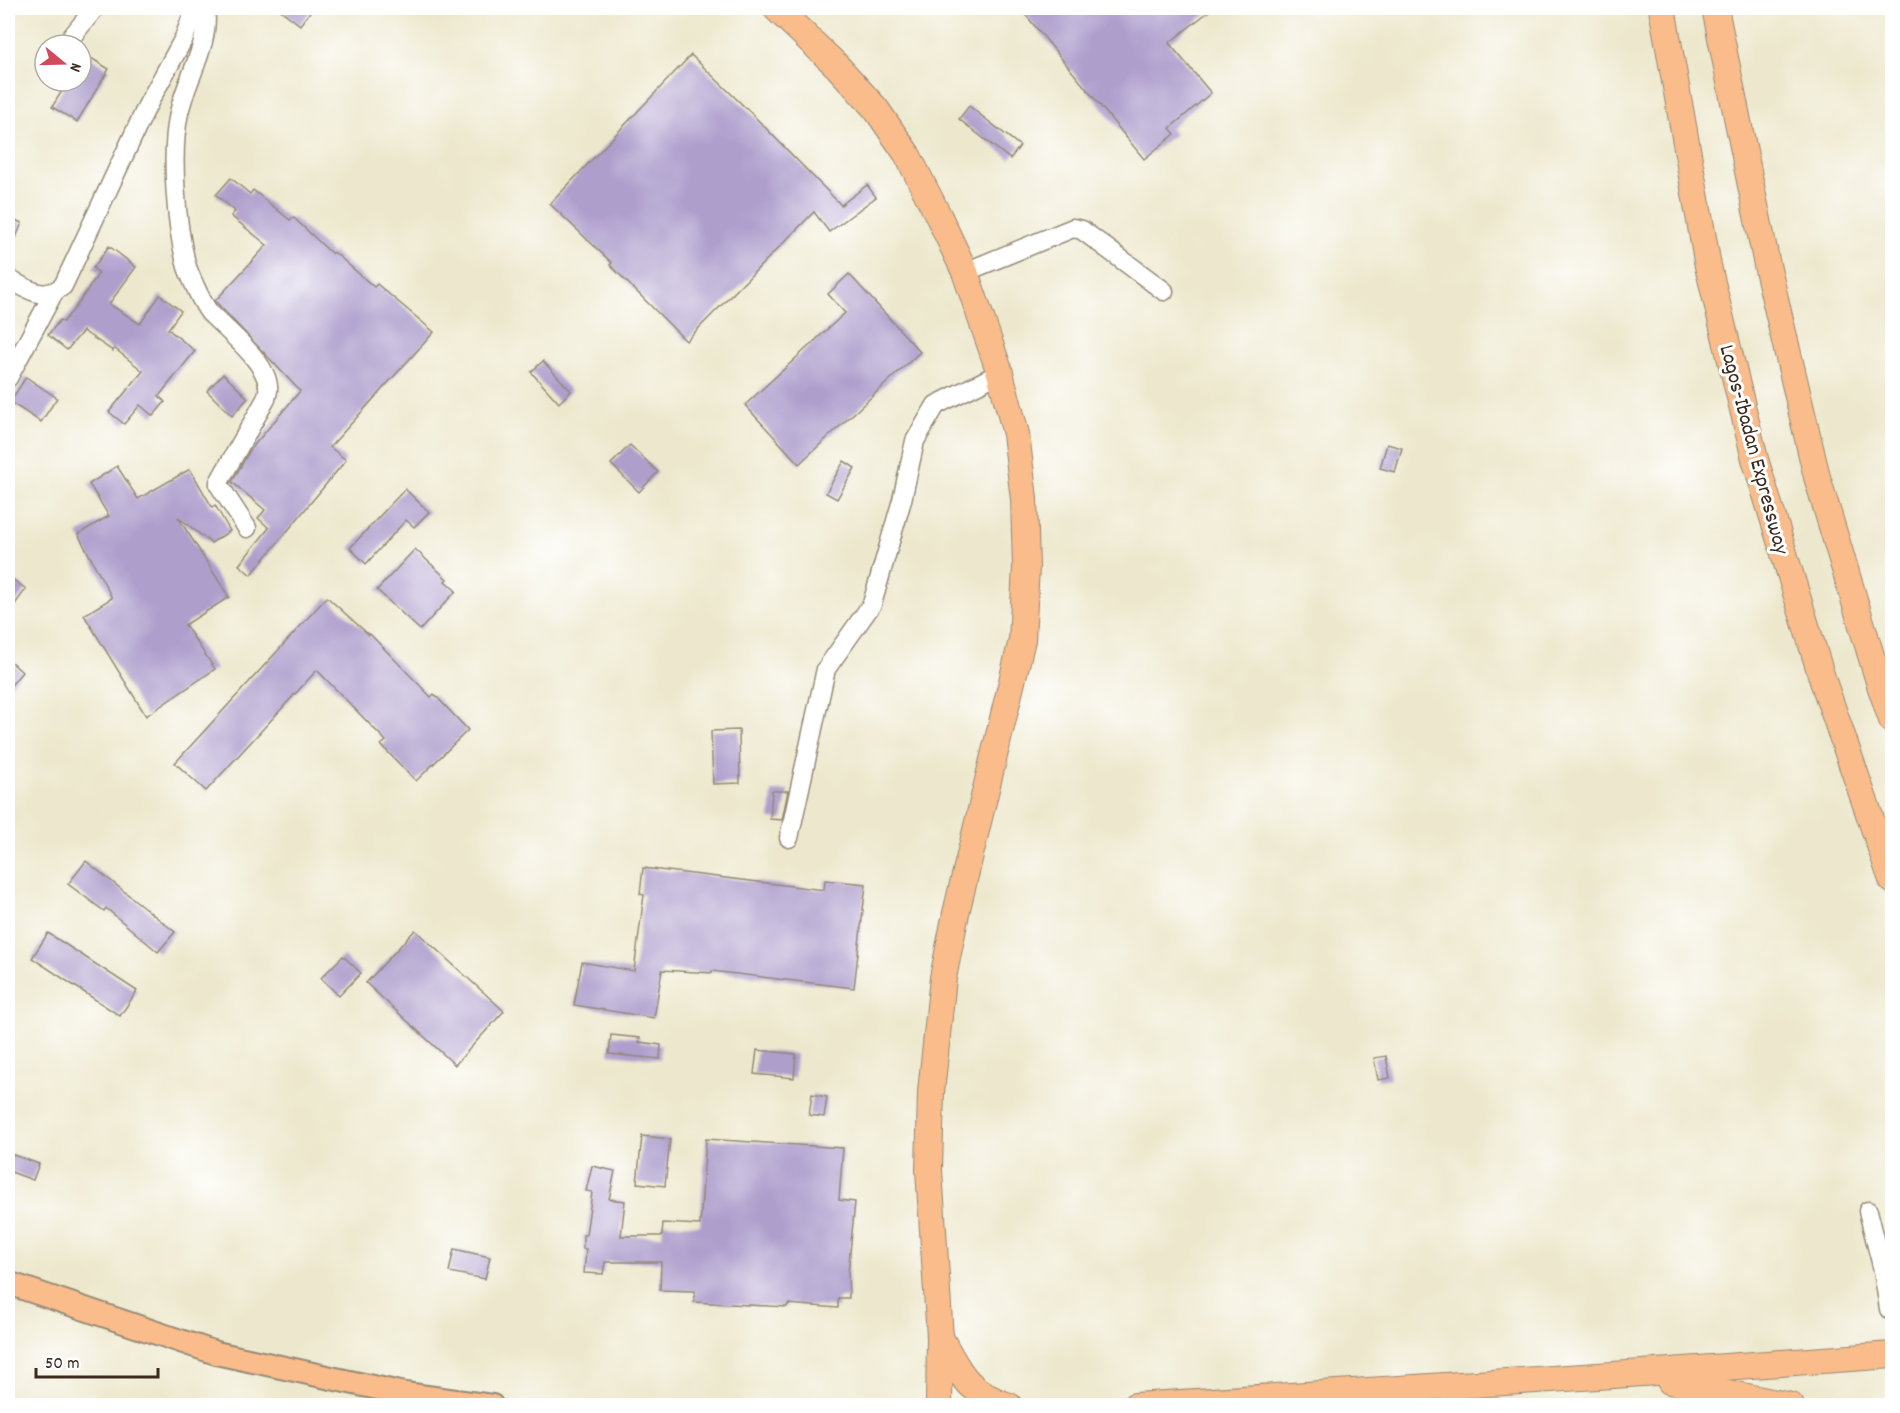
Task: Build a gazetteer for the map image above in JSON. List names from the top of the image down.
{
  "streets": {
    "highway": ["Lagos-Ibadan Expressway"]
  },
  "scale_bar": "50 m",
  "north": "right"
}
